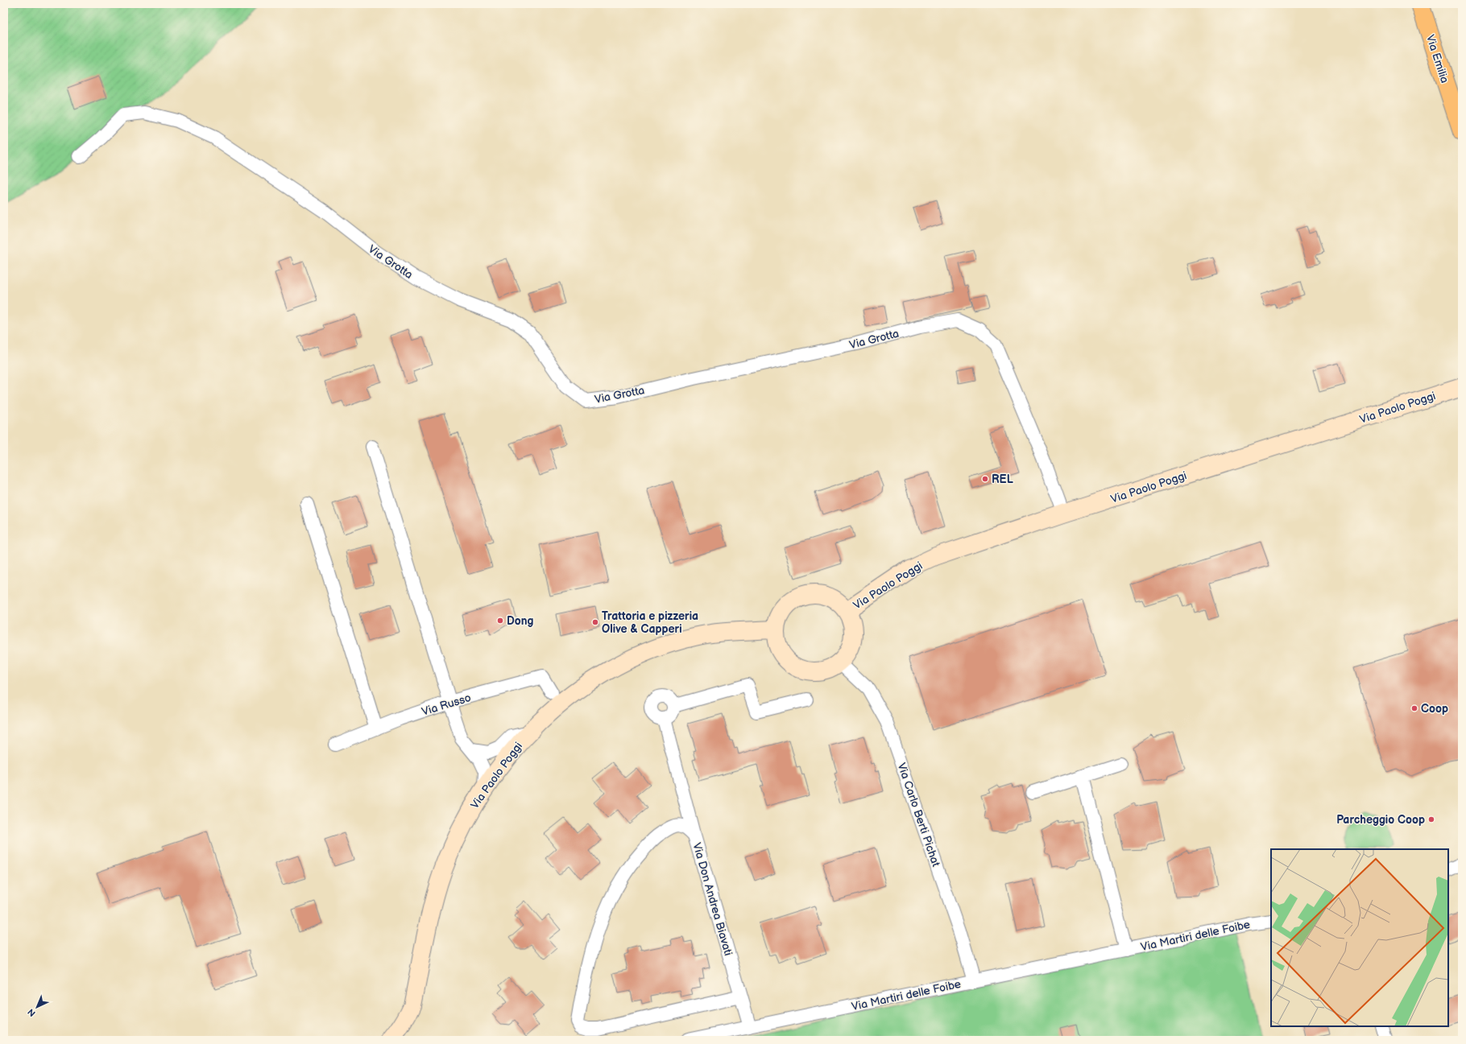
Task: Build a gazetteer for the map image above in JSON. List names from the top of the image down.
{
  "streets": {
    "main road": ["Via Emilia", "Via Paolo Poggi"],
    "street": [
      "Via Grotta",
      "Via Russo",
      "Via Carlo Berti Pichat",
      "Via Don Andrea Biavati",
      "Via Martiri delle Foibe"
    ]
  },
  "crossings": [
    ["Via Grotta", "Via Paolo Poggi"],
    ["Via Paolo Poggi", "Via Carlo Berti Pichat"],
    ["Via Carlo Berti Pichat", "Via Martiri delle Foibe"],
    ["Via Don Andrea Biavati", "Via Martiri delle Foibe"]
  ],
  "places": [
    "REL",
    "Dong",
    "Trattoria e pizzeria Olive & Capperi",
    "Coop",
    "Parcheggio Coop"
  ],
  "north": "bottom left"
}
